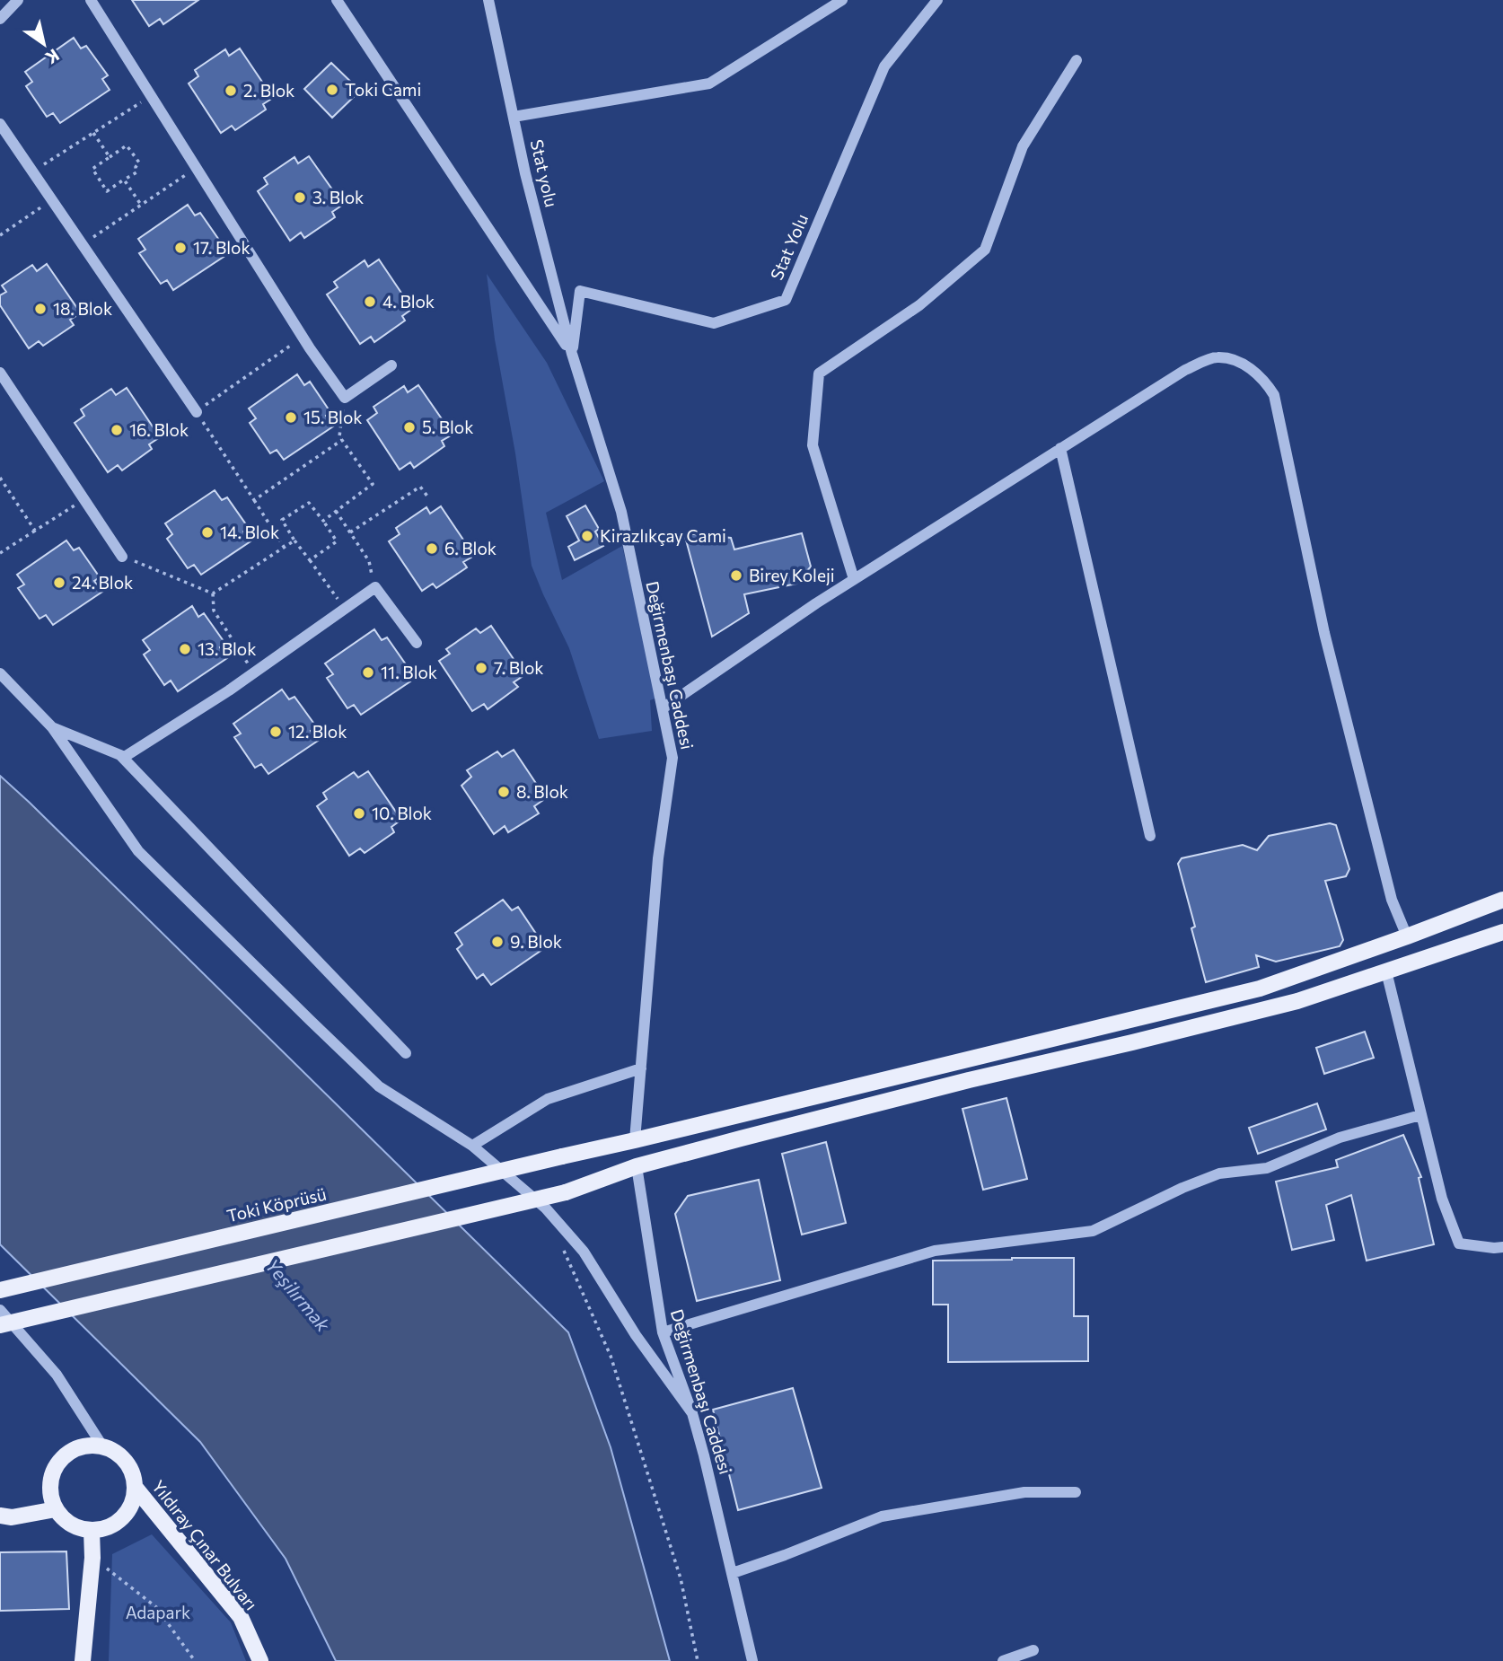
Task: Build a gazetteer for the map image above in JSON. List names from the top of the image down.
{
  "streets": {
    "main road": ["Toki Köprüsü", "Yıldıray Çınar Bulvarı"],
    "street": ["Stat yolu", "Stat Yolu", "Değirmenbaşı Caddesi"]
  },
  "crossings": [
    ["Stat yolu", "Stat Yolu"],
    ["Stat yolu", "Değirmenbaşı Caddesi"],
    ["Stat Yolu", "Değirmenbaşı Caddesi"],
    ["Değirmenbaşı Caddesi", "Toki Köprüsü"]
  ],
  "water": ["Yeşilırmak"],
  "parks": ["Adapark"],
  "places": [
    "Toki Cami",
    "2. Blok",
    "3. Blok",
    "17. Blok",
    "4. Blok",
    "18. Blok",
    "15. Blok",
    "5. Blok",
    "16. Blok",
    "14. Blok",
    "Kirazlıkçay Cami",
    "6. Blok",
    "Birey Koleji",
    "24. Blok",
    "13. Blok",
    "7. Blok",
    "11. Blok",
    "12. Blok",
    "8. Blok",
    "10. Blok",
    "9. Blok"
  ],
  "north": "bottom right"
}
